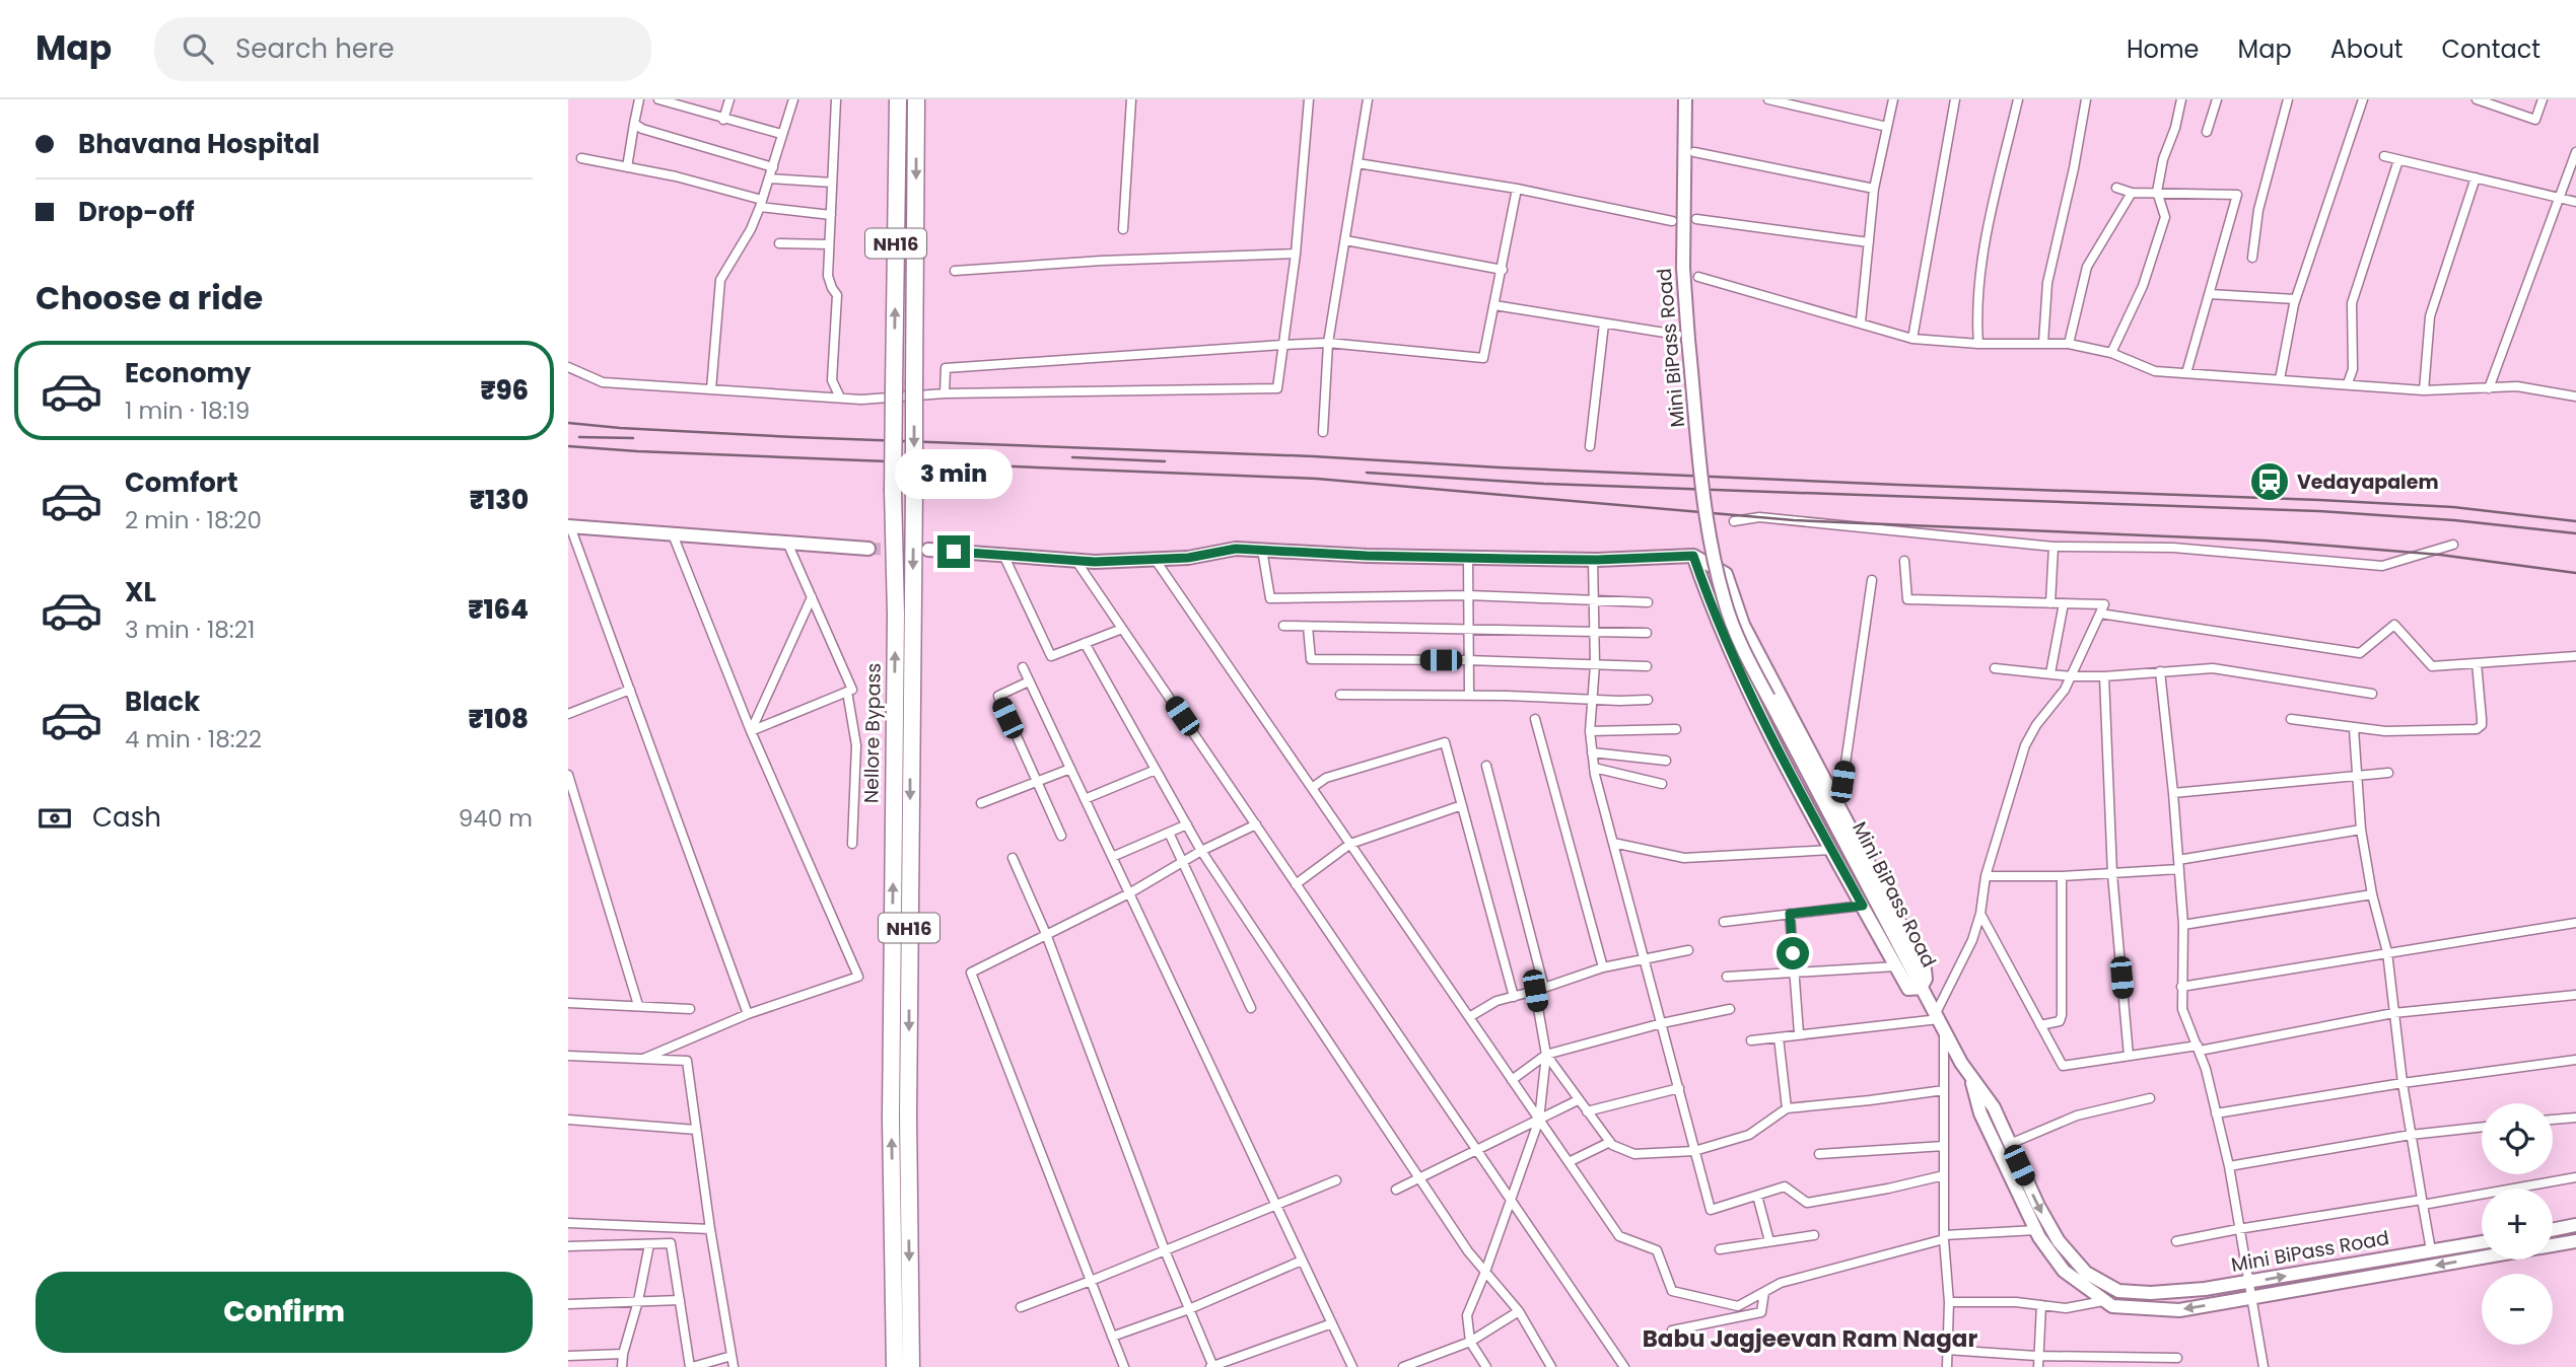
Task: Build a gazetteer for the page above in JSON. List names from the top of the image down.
{
  "streets": {
    "highway": ["NH16", "Nellore Bypass"],
    "street": ["Mini BiPass Road"]
  },
  "districts": ["Babu Jagjeevan Ram Nagar"],
  "places": {
    "station": ["Vedayapalem"]
  },
  "page": {
    "header": "Map",
    "search": "Search here",
    "nav": [
      "Home",
      "Map",
      "About",
      "Contact"
    ],
    "banner": ["Bhavana Hospital", "Drop-off"],
    "heading": "Choose a ride",
    "list": [
      {
        "name": "Economy",
        "note": "1 min · 18:19",
        "value": "₹96"
      },
      {
        "name": "Comfort",
        "note": "2 min · 18:20",
        "value": "₹130"
      },
      {
        "name": "XL",
        "note": "3 min · 18:21",
        "value": "₹164"
      },
      {
        "name": "Black",
        "note": "4 min · 18:22",
        "value": "₹108"
      }
    ],
    "bubble": "3 min",
    "pay": ["Cash", "940 m"],
    "map_buttons": ["+", "−"],
    "buttons": "Confirm"
  }
}
